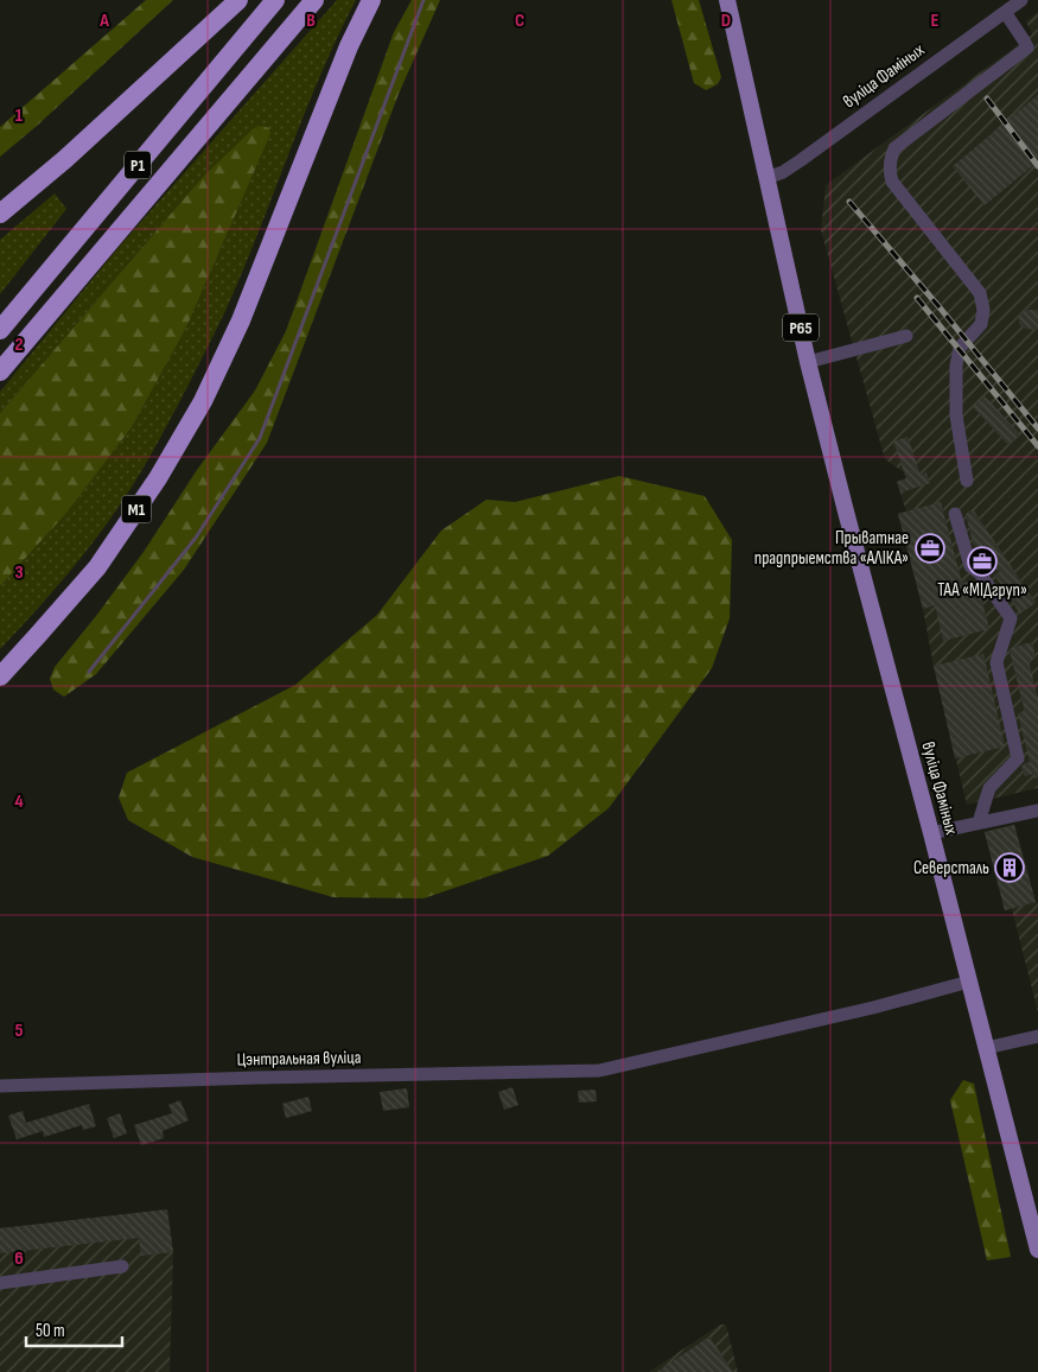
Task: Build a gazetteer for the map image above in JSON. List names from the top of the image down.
{
  "streets": {
    "highway": ["Р1", "М1"],
    "main road": ["вуліца Фаміных", "Р65"],
    "street": ["Цэнтральная вуліца"]
  },
  "crossings": [
    ["вуліца Фаміных", "Р65"],
    ["вуліца Фаміных", "Цэнтральная вуліца"]
  ],
  "places": {
    "office": ["Прыватнае прадпрыемства «АЛІКА»", "ТАА «МІДгруп»"],
    "building": ["Северсталь"]
  },
  "scale_bar": "50 m",
  "grid": {
    "columns": [
      "A",
      "B",
      "C",
      "D",
      "E"
    ],
    "rows": [
      "1",
      "2",
      "3",
      "4",
      "5",
      "6"
    ]
  }
}
